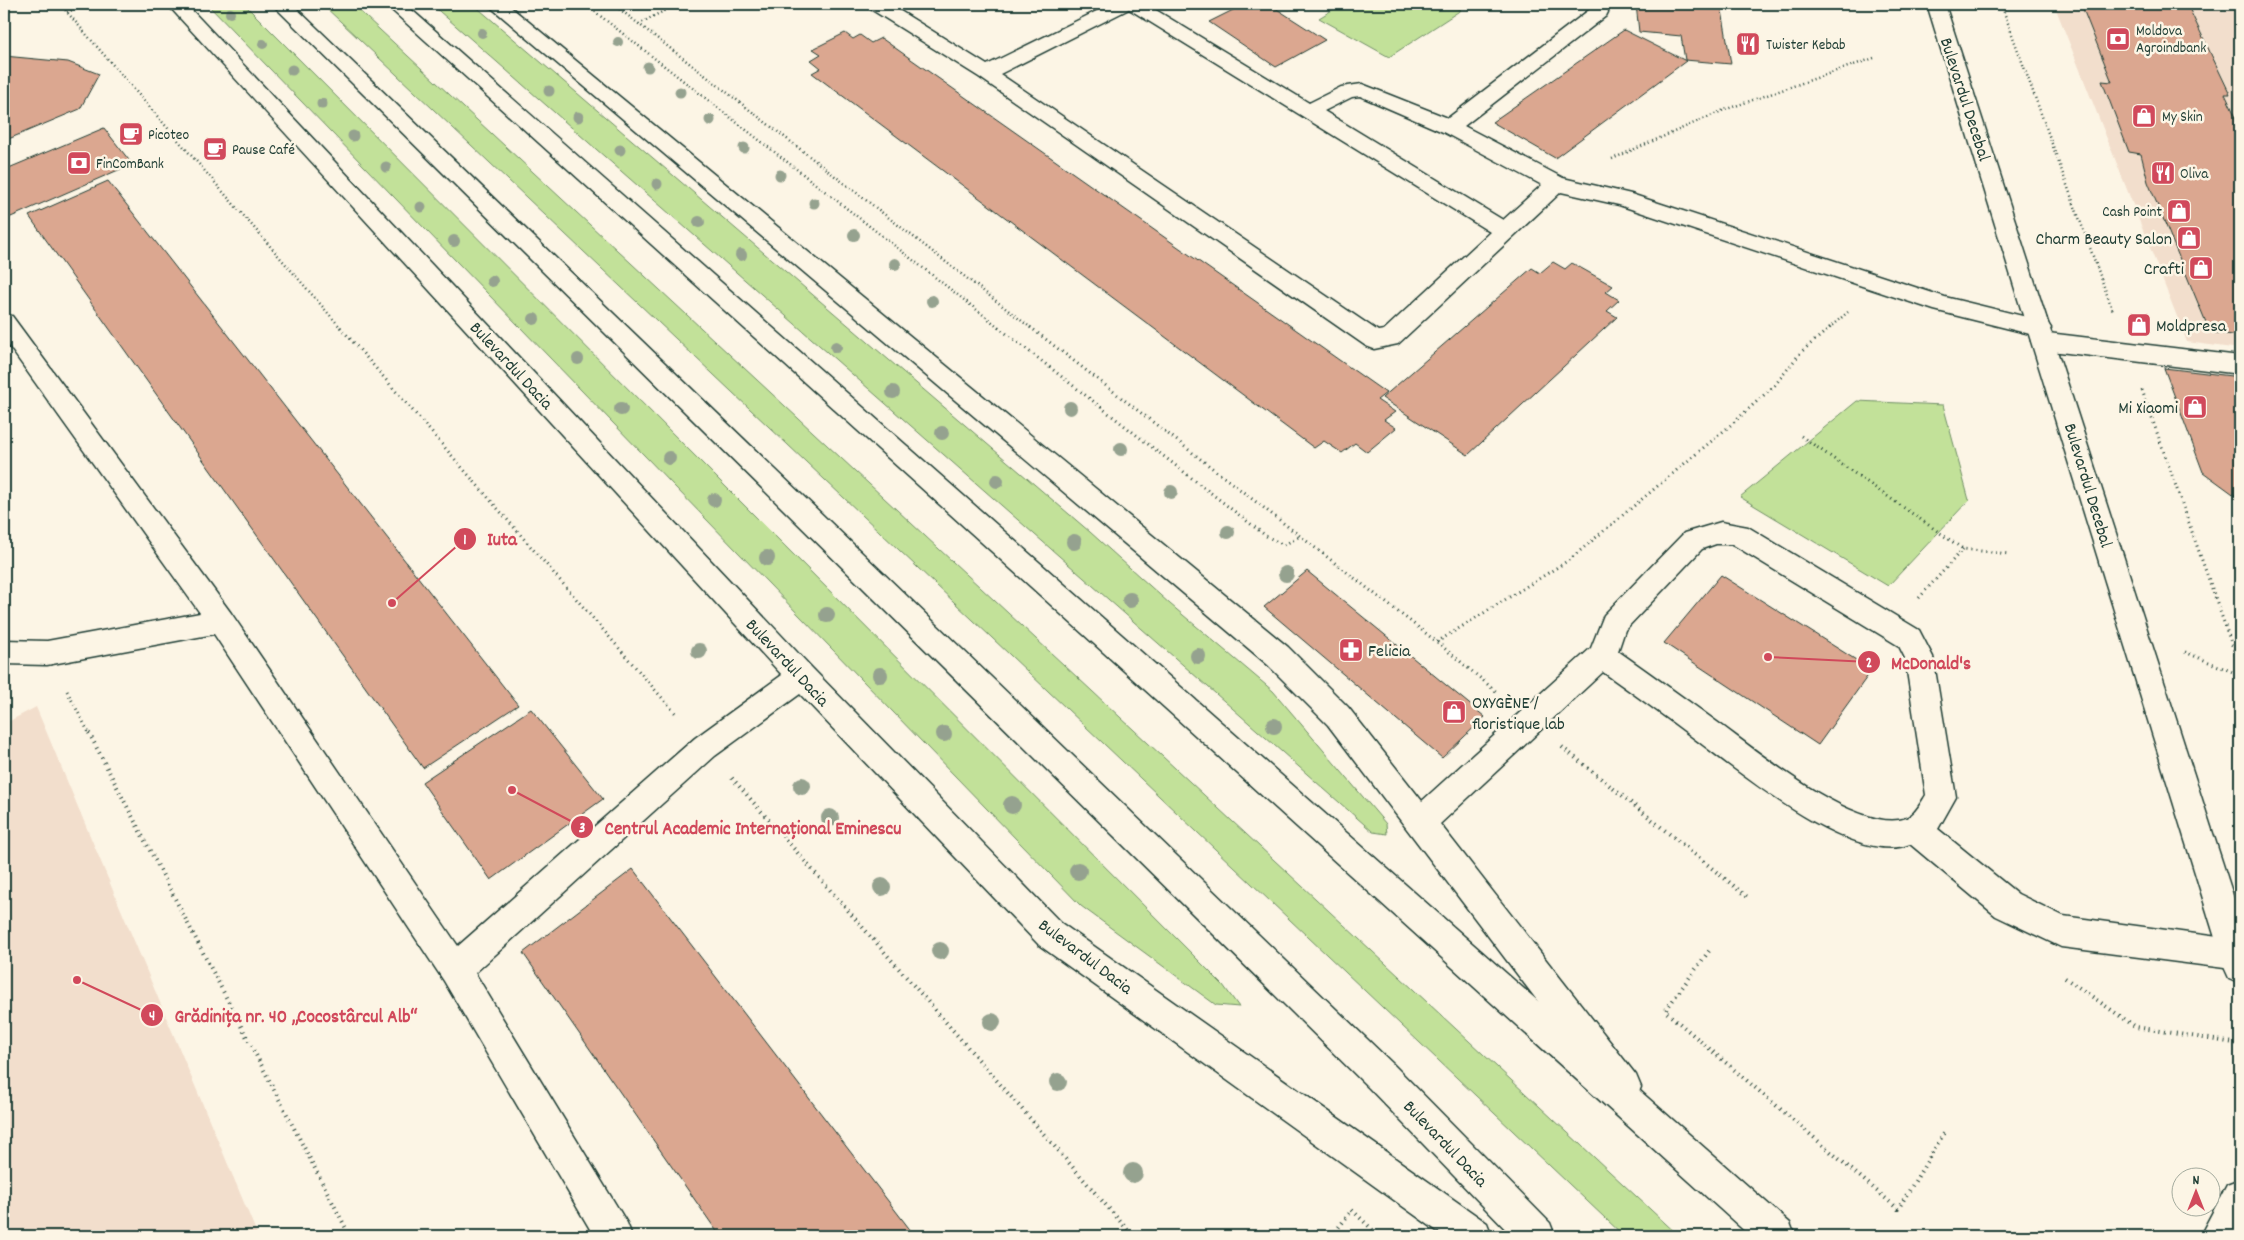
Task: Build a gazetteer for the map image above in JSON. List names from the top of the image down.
{
  "streets": {
    "main road": ["Bulevardul Decebal", "Bulevardul Dacia"]
  },
  "places": {
    "bank": ["Moldova Agroindbank", "FinComBank"],
    "restaurant": ["Twister Kebab", "Oliva"],
    "shop": [
      "My Skin",
      "Cash Point",
      "Charm Beauty Salon",
      "Crafti",
      "Moldpresa",
      "Mi Xiaomi",
      "OXYGÈNE / floristique lab"
    ],
    "cafe": ["Picoteo", "Pause Café"],
    "other": [
      "Iuta",
      "McDonald's",
      "Centrul Academic Internațional Eminescu",
      "Grădinița nr. 40 „Cocostârcul Alb“"
    ],
    "pharmacy": ["Felicia"]
  },
  "north": "top"
}
